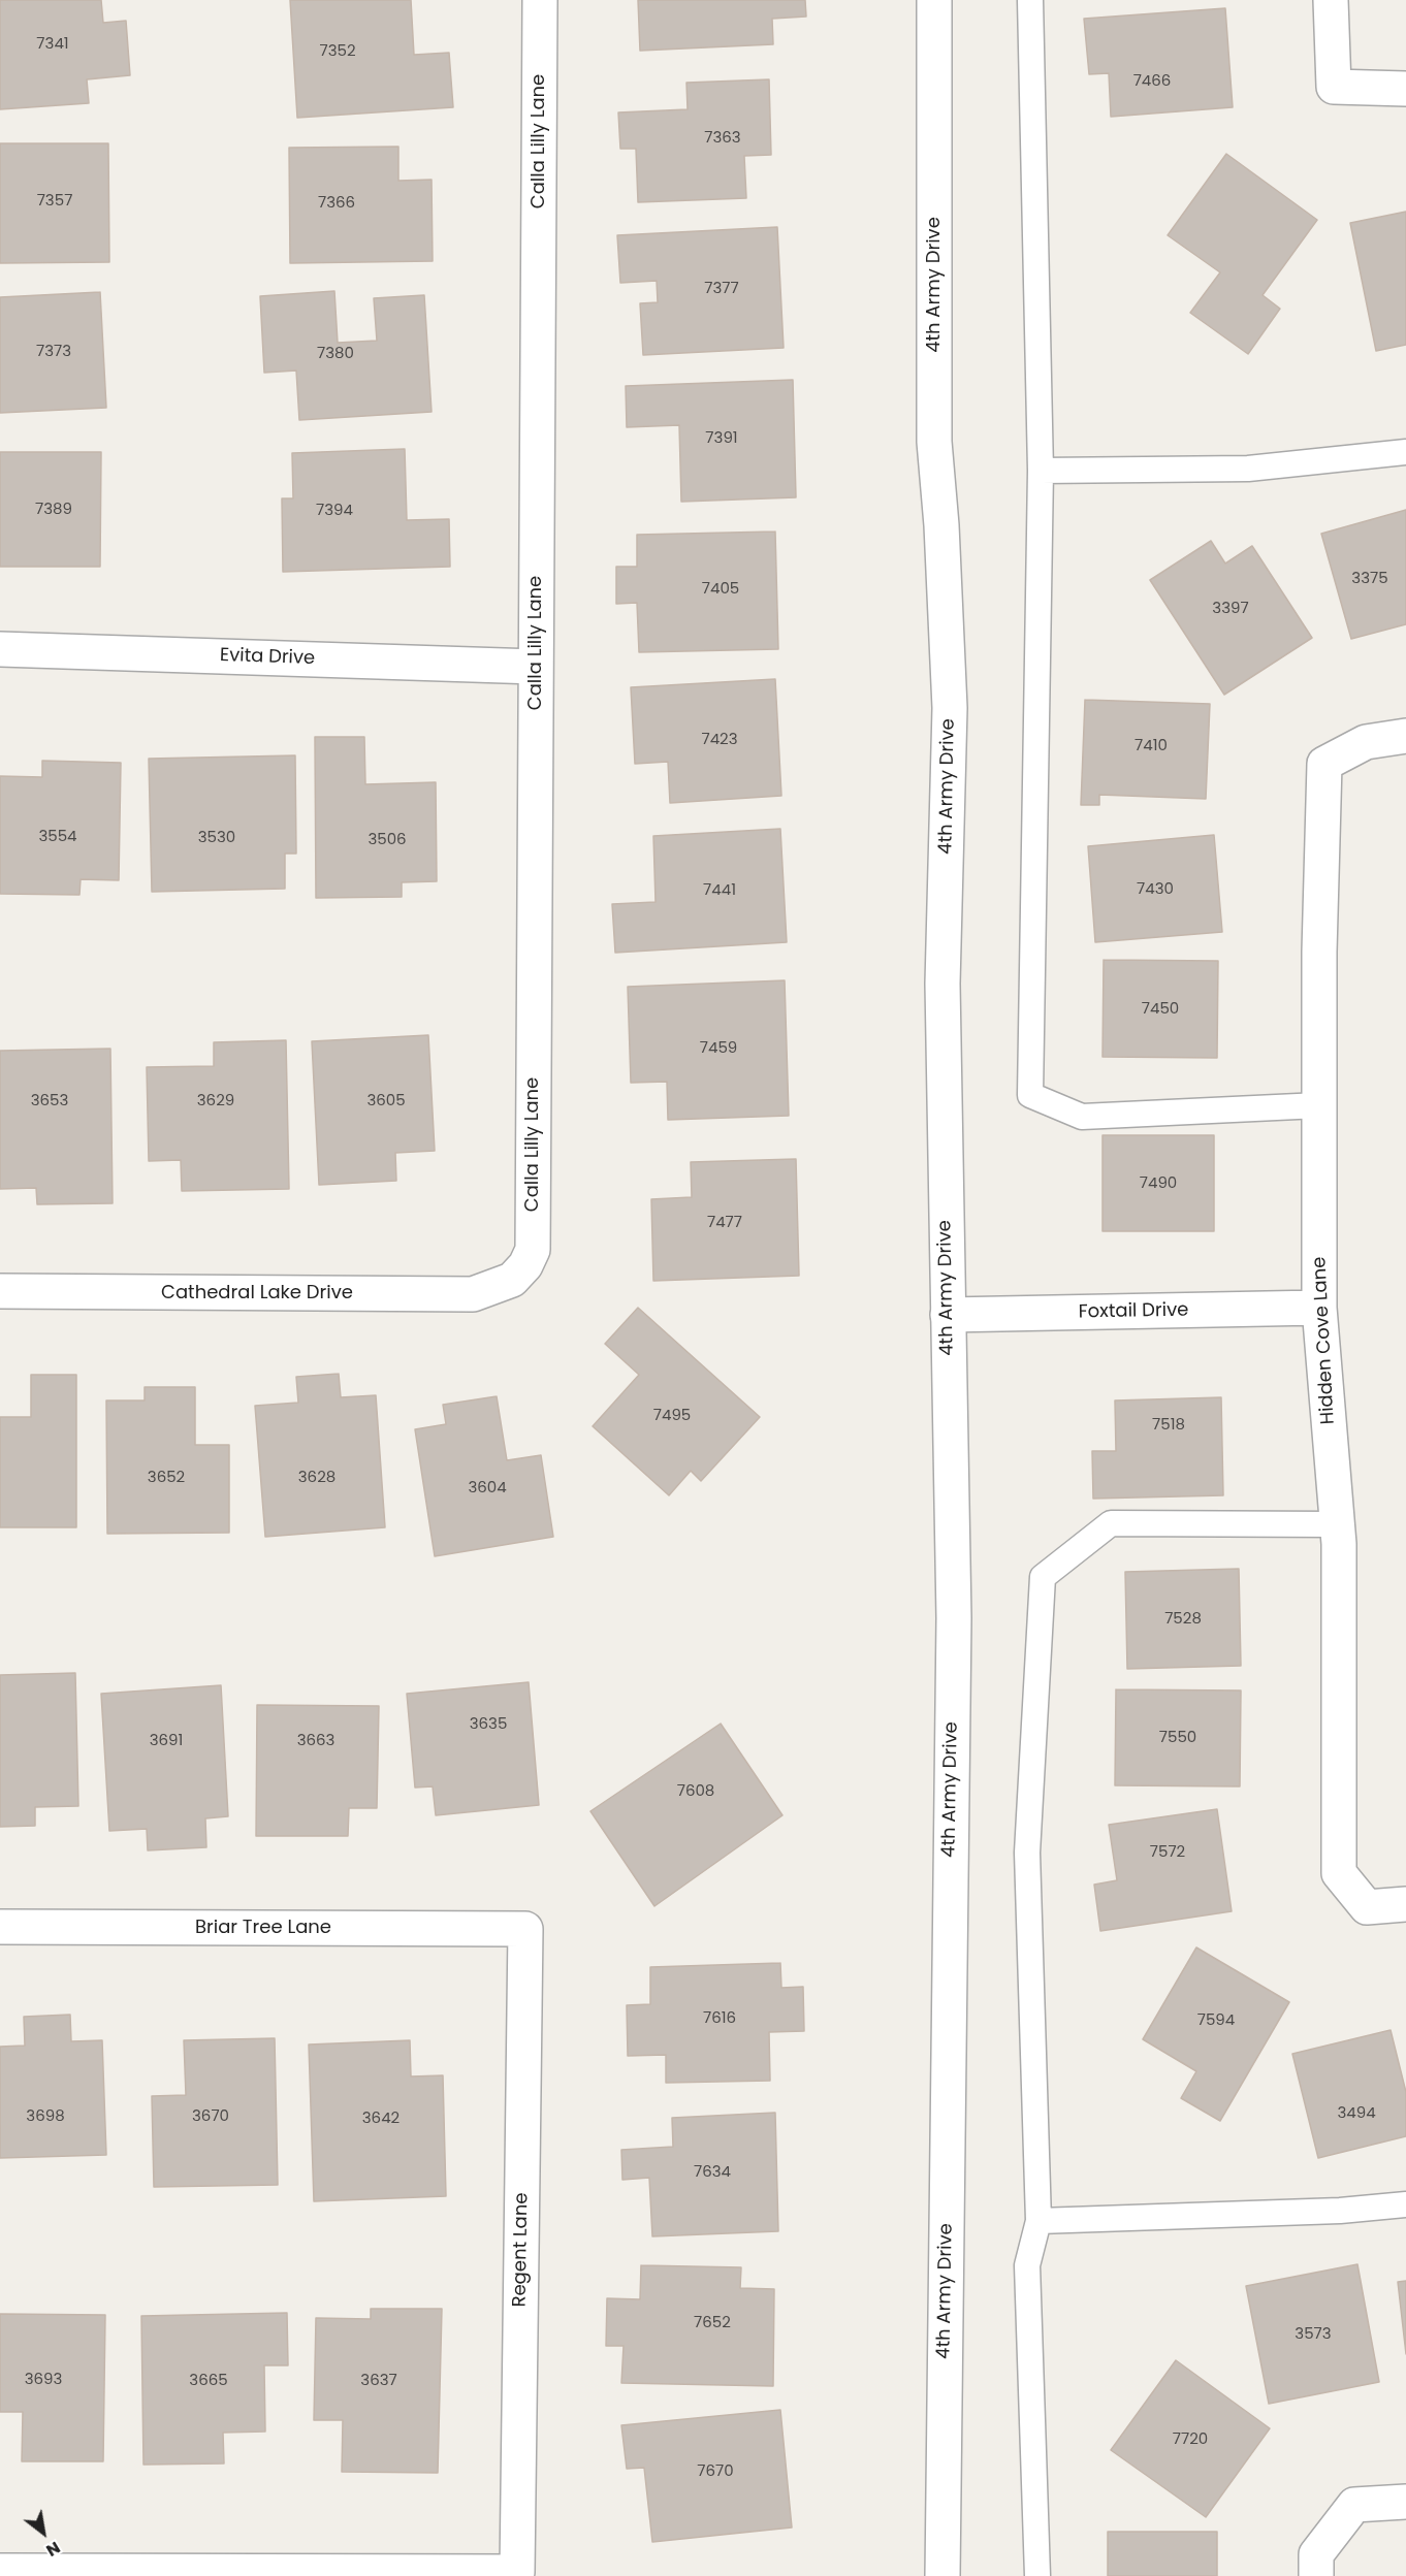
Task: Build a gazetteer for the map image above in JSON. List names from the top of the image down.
{
  "streets": {
    "street": [
      "Calla Lilly Lane",
      "4th Army Drive",
      "Evita Drive",
      "Cathedral Lake Drive",
      "Foxtail Drive",
      "Hidden Cove Lane",
      "Briar Tree Lane",
      "Regent Lane"
    ]
  },
  "crossings": [
    ["Calla Lilly Lane", "Evita Drive"],
    ["Calla Lilly Lane", "Cathedral Lake Drive"],
    ["4th Army Drive", "Foxtail Drive"],
    ["Foxtail Drive", "Hidden Cove Lane"],
    ["Briar Tree Lane", "Regent Lane"]
  ],
  "house_numbers": [
    "7341",
    "7352",
    "7466",
    "7363",
    "7357",
    "7366",
    "7377",
    "7373",
    "7380",
    "7391",
    "7389",
    "7394",
    "3375",
    "7405",
    "3397",
    "7423",
    "7410",
    "3554",
    "3530",
    "3506",
    "7430",
    "7441",
    "7450",
    "7459",
    "3653",
    "3629",
    "3605",
    "7490",
    "7477",
    "7495",
    "7518",
    "3652",
    "3628",
    "3604",
    "7528",
    "3635",
    "7550",
    "3691",
    "3663",
    "7608",
    "7572",
    "7616",
    "7594",
    "3494",
    "3698",
    "3670",
    "3642",
    "7634",
    "7652",
    "3573",
    "3693",
    "3665",
    "3637",
    "7720",
    "7670"
  ],
  "north": "bottom right"
}
